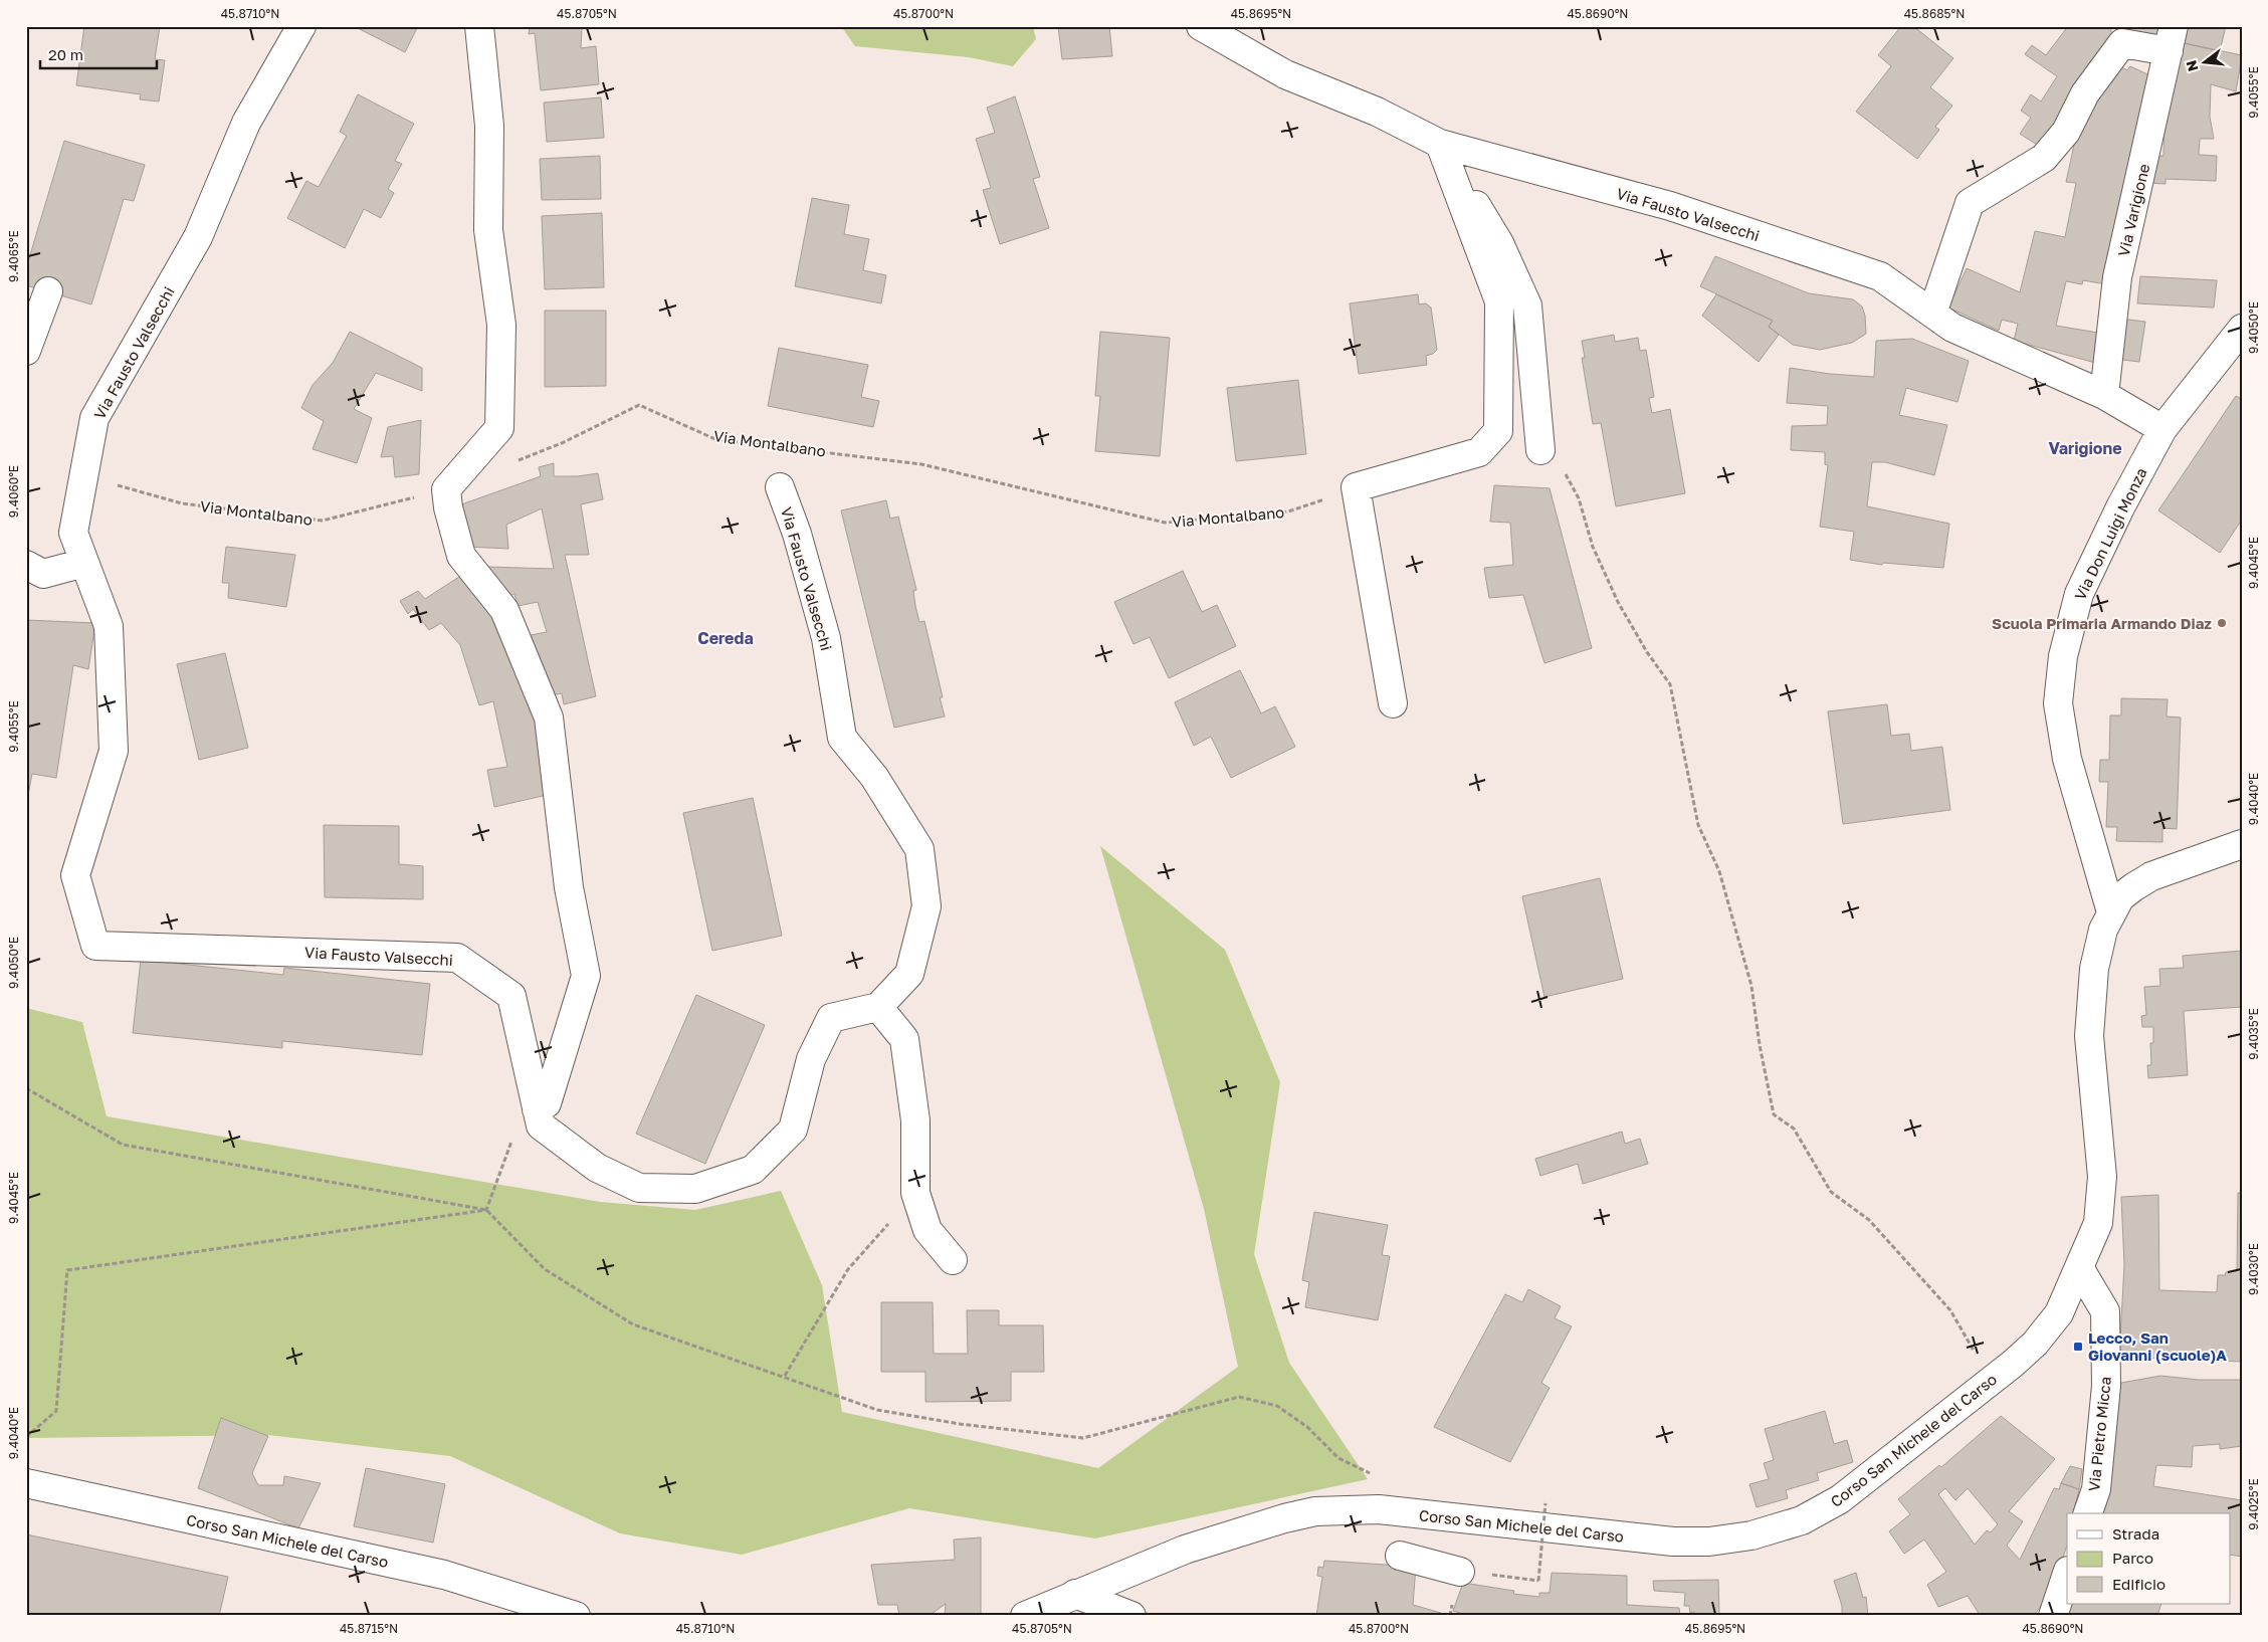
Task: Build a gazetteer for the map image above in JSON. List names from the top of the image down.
{
  "streets": {
    "street": [
      "Via Varigione",
      "Via Fausto Valsecchi",
      "Via Don Luigi Monza",
      "Via Pietro Micca",
      "Corso San Michele del Carso"
    ],
    "path": ["Via Montalbano"]
  },
  "crossings": [
    ["Via Varigione", "Via Fausto Valsecchi"],
    ["Via Fausto Valsecchi", "Via Montalbano"],
    ["Via Fausto Valsecchi", "Via Don Luigi Monza"],
    ["Via Don Luigi Monza", "Corso San Michele del Carso"],
    ["Via Pietro Micca", "Corso San Michele del Carso"]
  ],
  "districts": ["Varigione", "Cereda"],
  "places": {
    "other": ["Scuola Primaria Armando Diaz"],
    "transit": ["Lecco, San Giovanni (scuole)A"]
  },
  "legend": ["Strada", "Parco", "Edificio"],
  "scale_bar": "20 m",
  "north": "left",
  "coordinates": [
    "45.8710°N",
    "45.8705°N",
    "45.8700°N",
    "45.8695°N",
    "45.8690°N",
    "45.8685°N",
    "9.4055°E",
    "9.4065°E",
    "9.4050°E",
    "9.4060°E",
    "9.4045°E",
    "9.4040°E",
    "9.4035°E",
    "9.4030°E",
    "9.4025°E",
    "45.8715°N"
  ]
}
